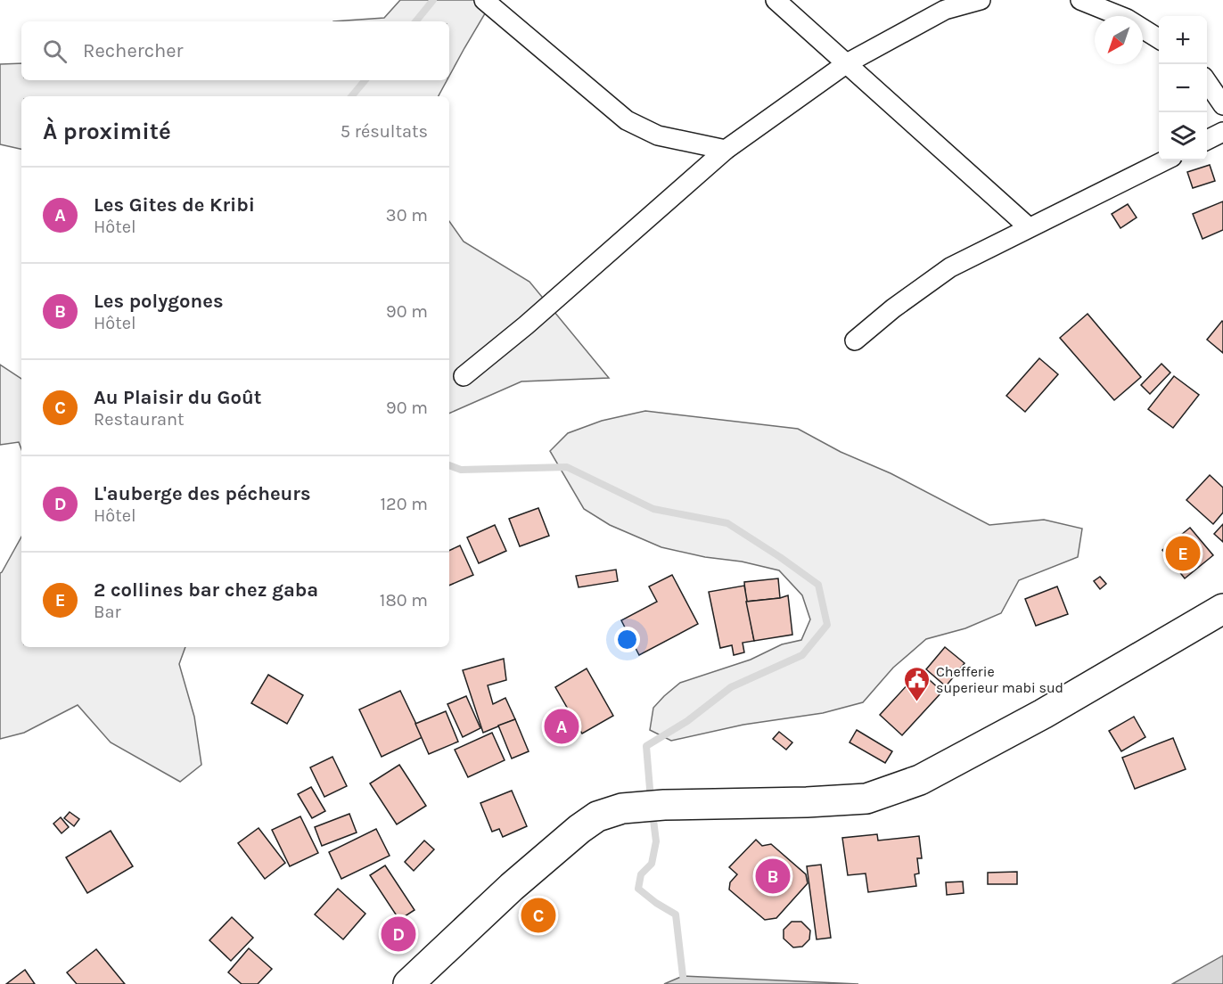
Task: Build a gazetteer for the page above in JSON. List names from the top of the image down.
{
  "places": {
    "public building": ["Chefferie superieur mabi sud"]
  },
  "north": "bottom left",
  "page": {
    "map_buttons": ["+", "−"],
    "search": "Rechercher",
    "heading": ["À proximité", "5 résultats"],
    "list": [
      {
        "mark": "A",
        "name": "Les Gites de Kribi",
        "note": "Hôtel",
        "value": "30 m"
      },
      {
        "mark": "B",
        "name": "Les polygones",
        "note": "Hôtel",
        "value": "90 m"
      },
      {
        "mark": "C",
        "name": "Au Plaisir du Goût",
        "note": "Restaurant",
        "value": "90 m"
      },
      {
        "mark": "D",
        "name": "L'auberge des pécheurs",
        "note": "Hôtel",
        "value": "120 m"
      },
      {
        "mark": "E",
        "name": "2 collines bar chez gaba",
        "note": "Bar",
        "value": "180 m"
      }
    ],
    "pins": [
      "E",
      "A",
      "B",
      "C",
      "D"
    ]
  }
}
